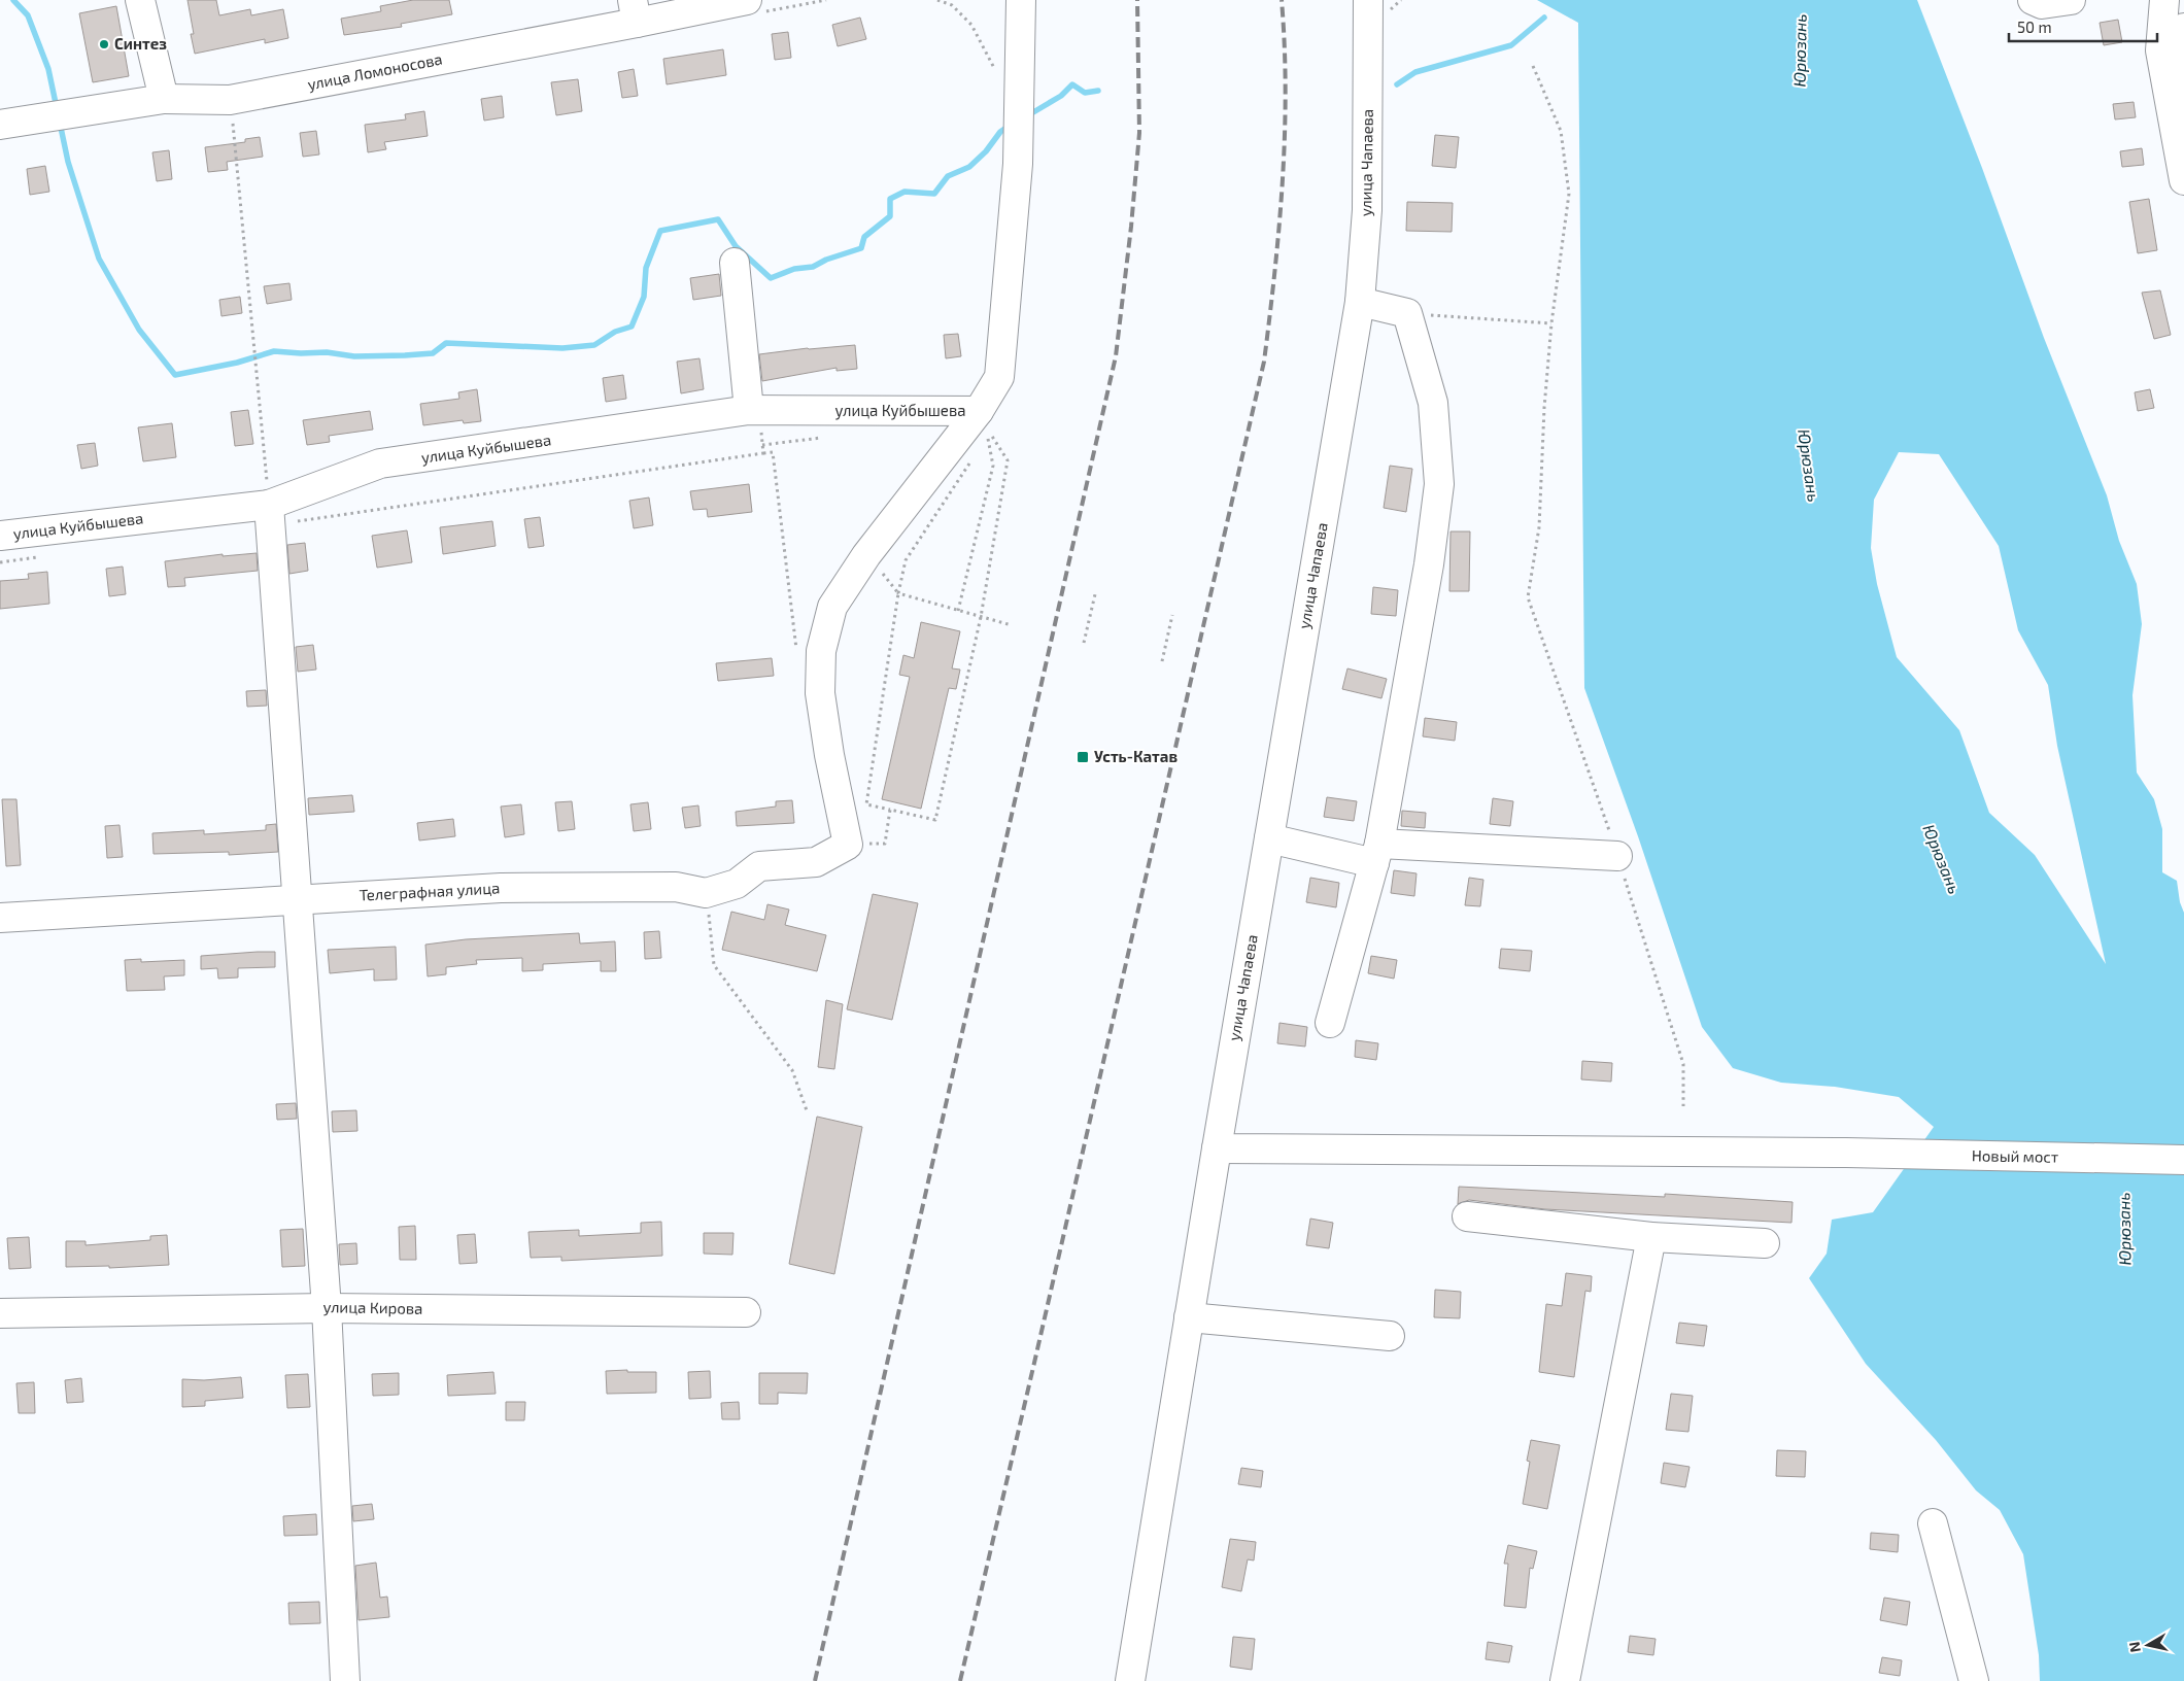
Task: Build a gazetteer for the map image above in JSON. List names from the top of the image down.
{
  "streets": {
    "street": [
      "улица Ломоносова",
      "улица Чапаева",
      "улица Куйбышева",
      "Телеграфная улица",
      "Новый мост",
      "улица Кирова"
    ]
  },
  "crossings": [
    ["улица Чапаева", "Новый мост"]
  ],
  "water": ["Юрюзань"],
  "places": {
    "other": ["Синтез"],
    "transit": ["Усть-Катав"]
  },
  "scale_bar": "50 m",
  "north": "left"
}
